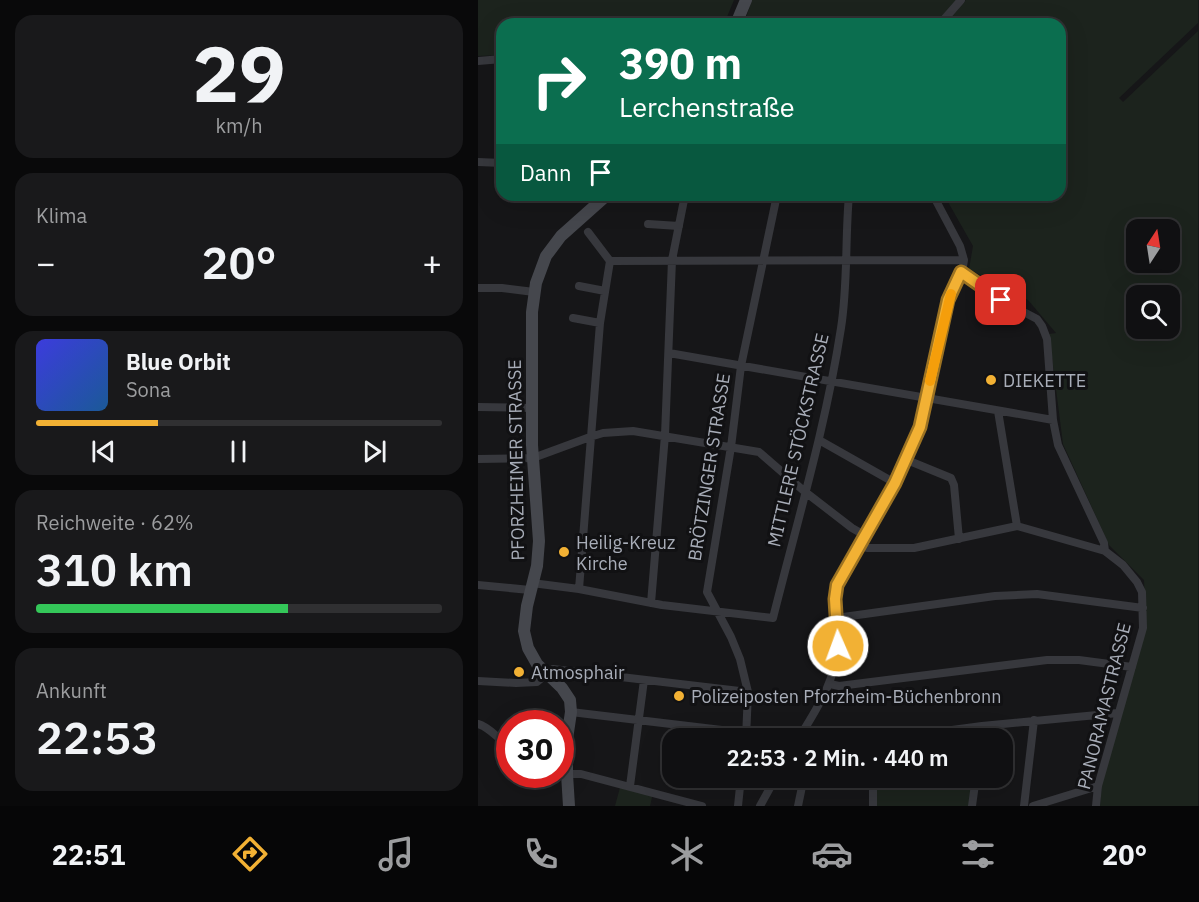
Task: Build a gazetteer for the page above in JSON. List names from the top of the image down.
{
  "streets": {
    "main road": ["PFORZHEIMER STRASSE"],
    "street": ["MITTLERE STÖCKSTRASSE", "BRÖTZINGER STRASSE", "PANORAMASTRASSE"]
  },
  "crossings": [
    ["MITTLERE STÖCKSTRASSE", "BRÖTZINGER STRASSE"]
  ],
  "places": [
    "DIEKETTE",
    "Heilig-Kreuz Kirche",
    "Atmosphair",
    "Polizeiposten Pforzheim-Büchenbronn"
  ],
  "north": "top",
  "page": {
    "tile": [
      ["29", "km/h"],
      "Klima",
      ["Reichweite · 62%", "310 km"],
      ["Ankunft", "22:53"]
    ],
    "turn": ["390 m", "Lerchenstraße"],
    "then": "Dann",
    "heat": ["−", "20°", "+"],
    "song": ["Blue Orbit", "Sona"],
    "limit": "30",
    "trip": "22:53 · 2 Min. · 440 m",
    "tabs": ["22:51", "20°"]
  }
}
